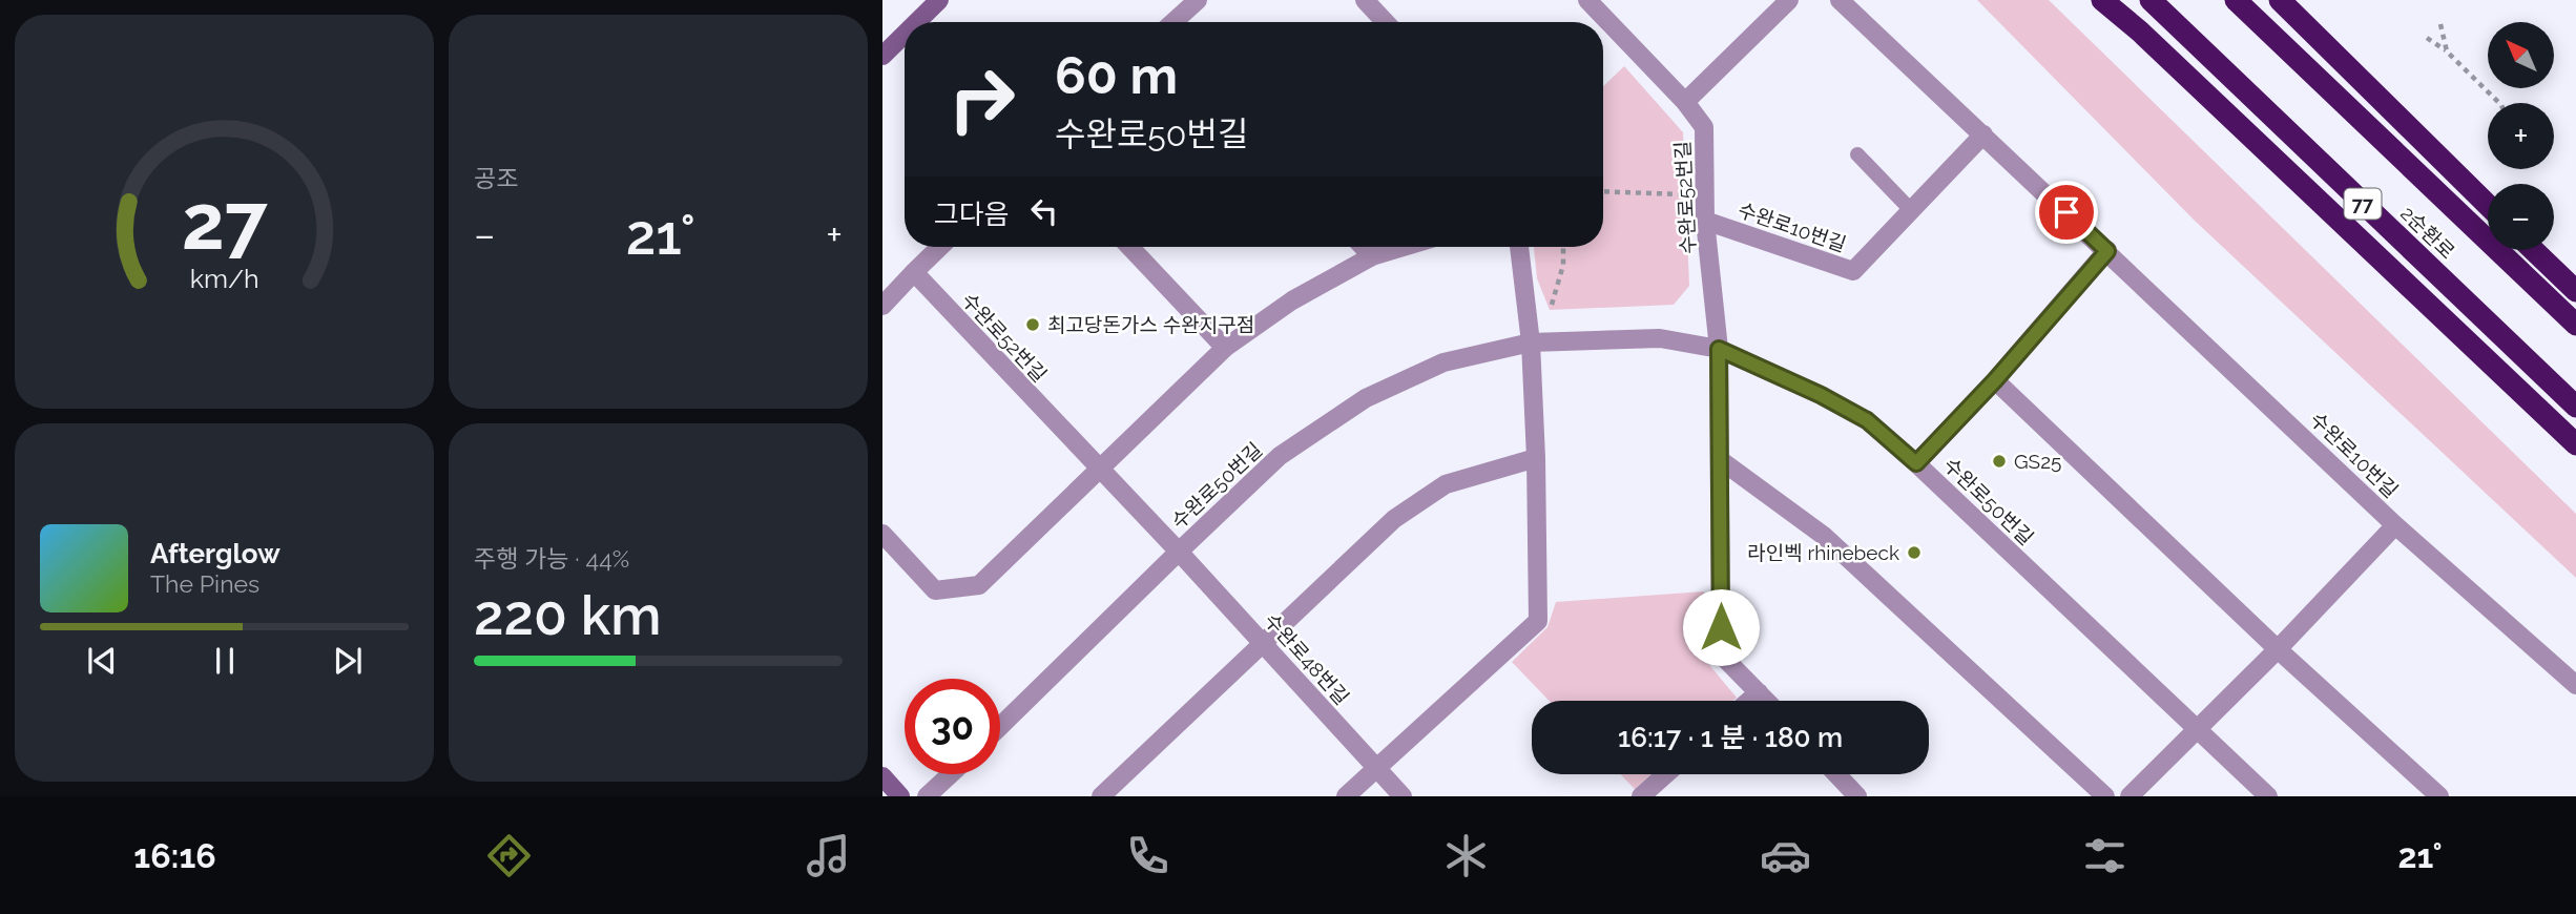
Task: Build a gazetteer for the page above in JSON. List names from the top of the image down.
{
  "streets": {
    "highway": ["77", "2순환로"],
    "street": [
      "수완로52번길",
      "수완로10번길",
      "수완로50번길",
      "수완로48번길"
    ]
  },
  "crossings": [
    ["수완로52번길", "수완로10번길"],
    ["수완로52번길", "수완로50번길"],
    ["수완로52번길", "수완로48번길"],
    ["수완로50번길", "수완로48번길"]
  ],
  "places": ["최고당돈가스 수완지구점", "GS25", "라인벡 rhinebeck"],
  "north": "top left",
  "page": {
    "tile": [
      "공조",
      ["주행 가능 · 44%", "220 km"]
    ],
    "map_buttons": ["+", "−"],
    "turn": ["60 m", "수완로50번길"],
    "then": "그다음",
    "heat": ["−", "21°", "+"],
    "song": ["Afterglow", "The Pines"],
    "limit": "30",
    "trip": "16:17 · 1 분 · 180 m",
    "tabs": ["16:16", "21°"],
    "gauge": ["27", "km/h"]
  }
}
